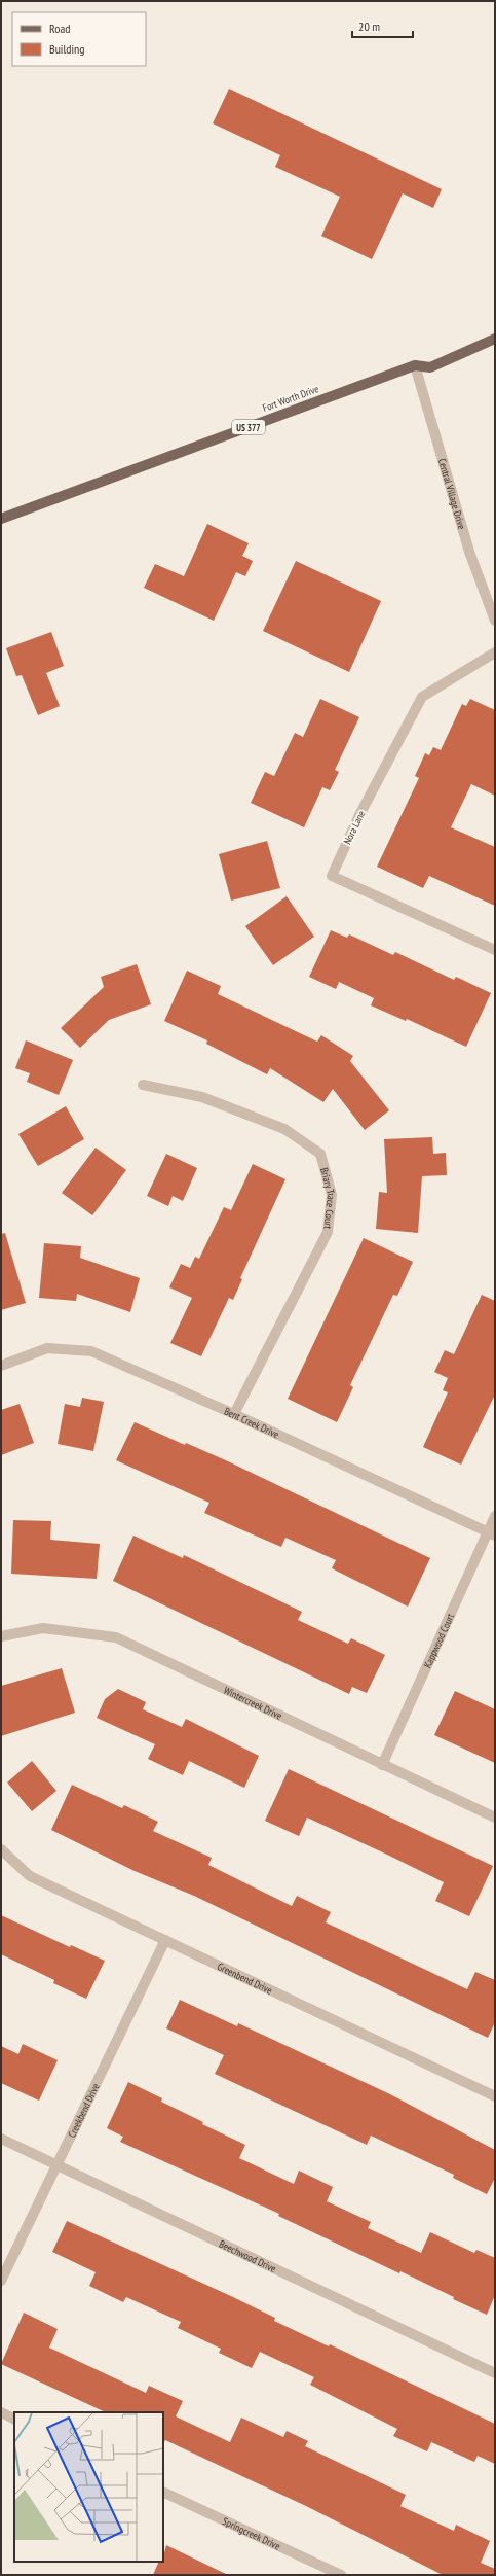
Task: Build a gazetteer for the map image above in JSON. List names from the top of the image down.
{
  "streets": {
    "main road": ["Fort Worth Drive", "US 377"],
    "street": [
      "Central Village Drive",
      "Nora Lane",
      "Briary Trace Court",
      "Bent Creek Drive",
      "Kappwood Court",
      "Wintercreek Drive",
      "Greenbend Drive",
      "Creekbend Drive",
      "Beechwood Drive",
      "Springcreek Drive"
    ]
  },
  "crossings": [
    ["Fort Worth Drive", "Central Village Drive"],
    ["Briary Trace Court", "Bent Creek Drive"],
    ["Bent Creek Drive", "Kappwood Court"],
    ["Kappwood Court", "Wintercreek Drive"],
    ["Greenbend Drive", "Creekbend Drive"],
    ["Creekbend Drive", "Beechwood Drive"]
  ],
  "legend": ["Road", "Building"],
  "scale_bar": "20 m"
}
